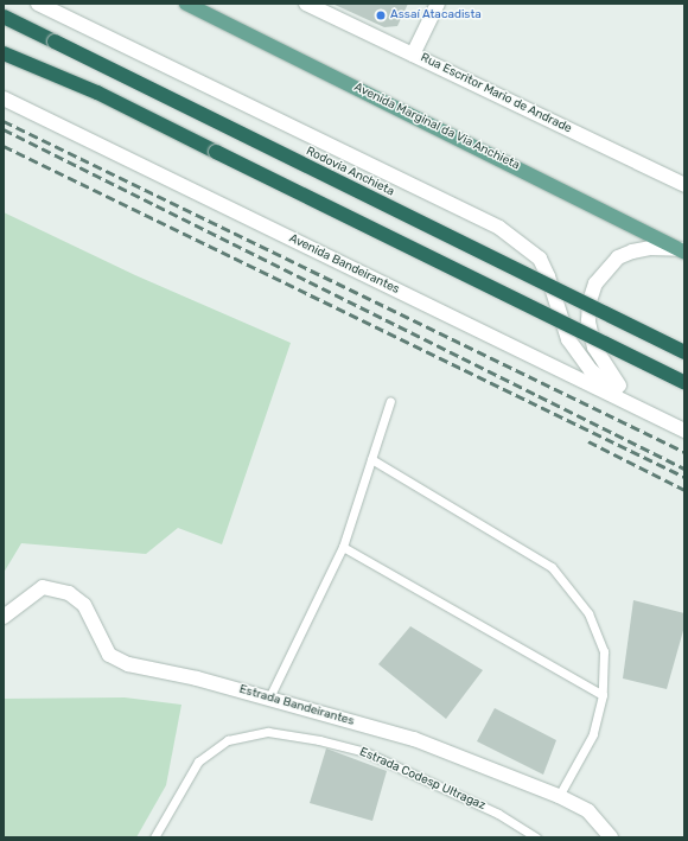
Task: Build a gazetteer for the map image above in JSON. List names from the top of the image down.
{
  "streets": {
    "highway": ["Rodovia Anchieta"],
    "main road": [
      "Rua Escritor Mario de Andrade",
      "Avenida Marginal da Via Anchieta",
      "Avenida Bandeirantes",
      "Estrada Bandeirantes"
    ],
    "lane": ["Estrada Codesp Ultragaz"]
  },
  "places": ["Assaí Atacadista"]
}
